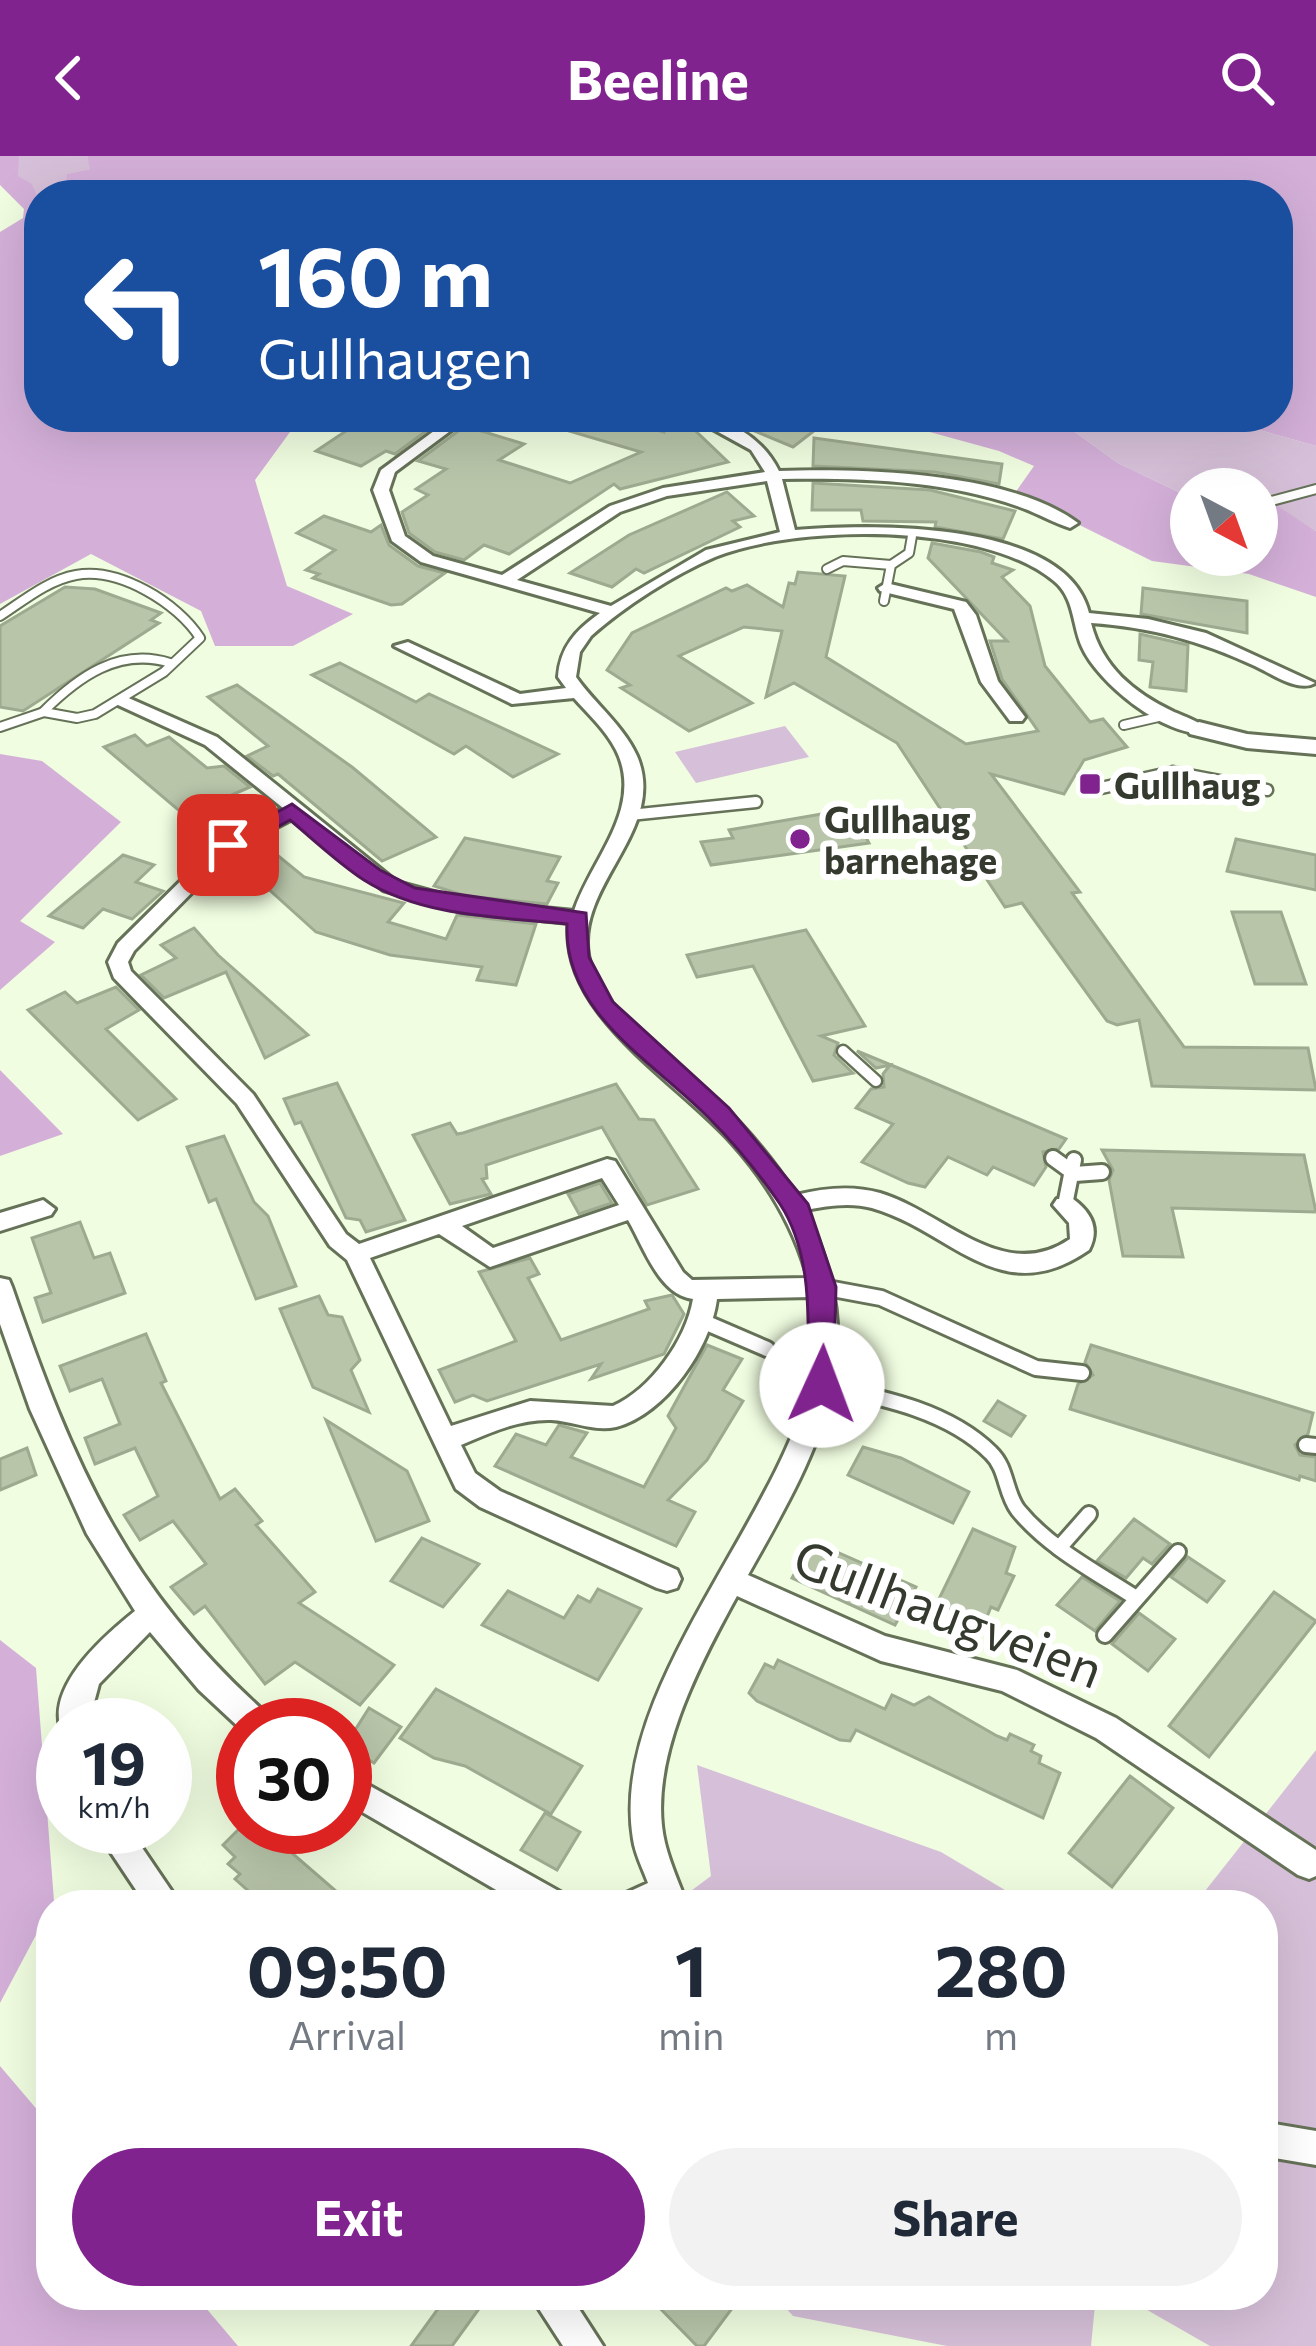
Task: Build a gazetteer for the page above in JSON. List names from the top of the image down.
{
  "streets": {
    "street": ["Gullhaugveien"]
  },
  "places": {
    "transit": ["Gullhaug"],
    "other": ["Gullhaug barnehage"]
  },
  "north": "bottom right",
  "page": {
    "header": "Beeline",
    "turn": ["160 m", "Gullhaugen"],
    "speed": "19 km/h",
    "limit": "30",
    "eta": [
      "09:50",
      "Arrival",
      "1",
      "min",
      "280",
      "m"
    ],
    "buttons": ["Exit", "Share"]
  }
}
